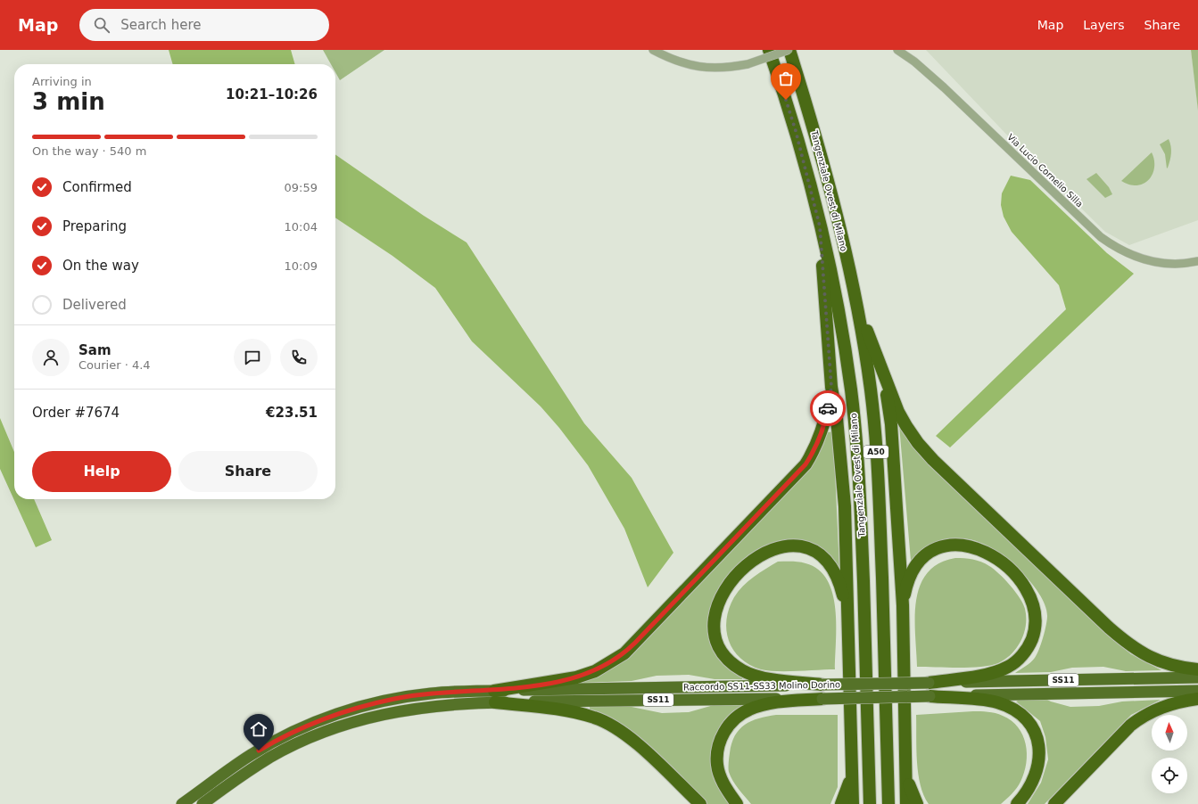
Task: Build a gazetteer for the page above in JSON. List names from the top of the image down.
{
  "streets": {
    "highway": [
      "Tangenziale Ovest di Milano",
      "A50",
      "SS11",
      "Raccordo SS11-SS33 Molino Dorino"
    ],
    "street": ["Via Lucio Cornelio Silla"]
  },
  "north": "top",
  "page": {
    "header": "Map",
    "search": "Search here",
    "nav": ["Map", "Layers", "Share"],
    "heading": ["3 min", "Arriving in", "10:21–10:26"],
    "panel": [
      "Sam",
      "Courier · 4.4",
      "Order #7674",
      "€23.51"
    ],
    "bar": "On the way · 540 m",
    "list": [
      ["Confirmed", "09:59"],
      ["Preparing", "10:04"],
      ["On the way", "10:09"],
      "Delivered"
    ],
    "buttons": ["Help", "Share"]
  }
}
